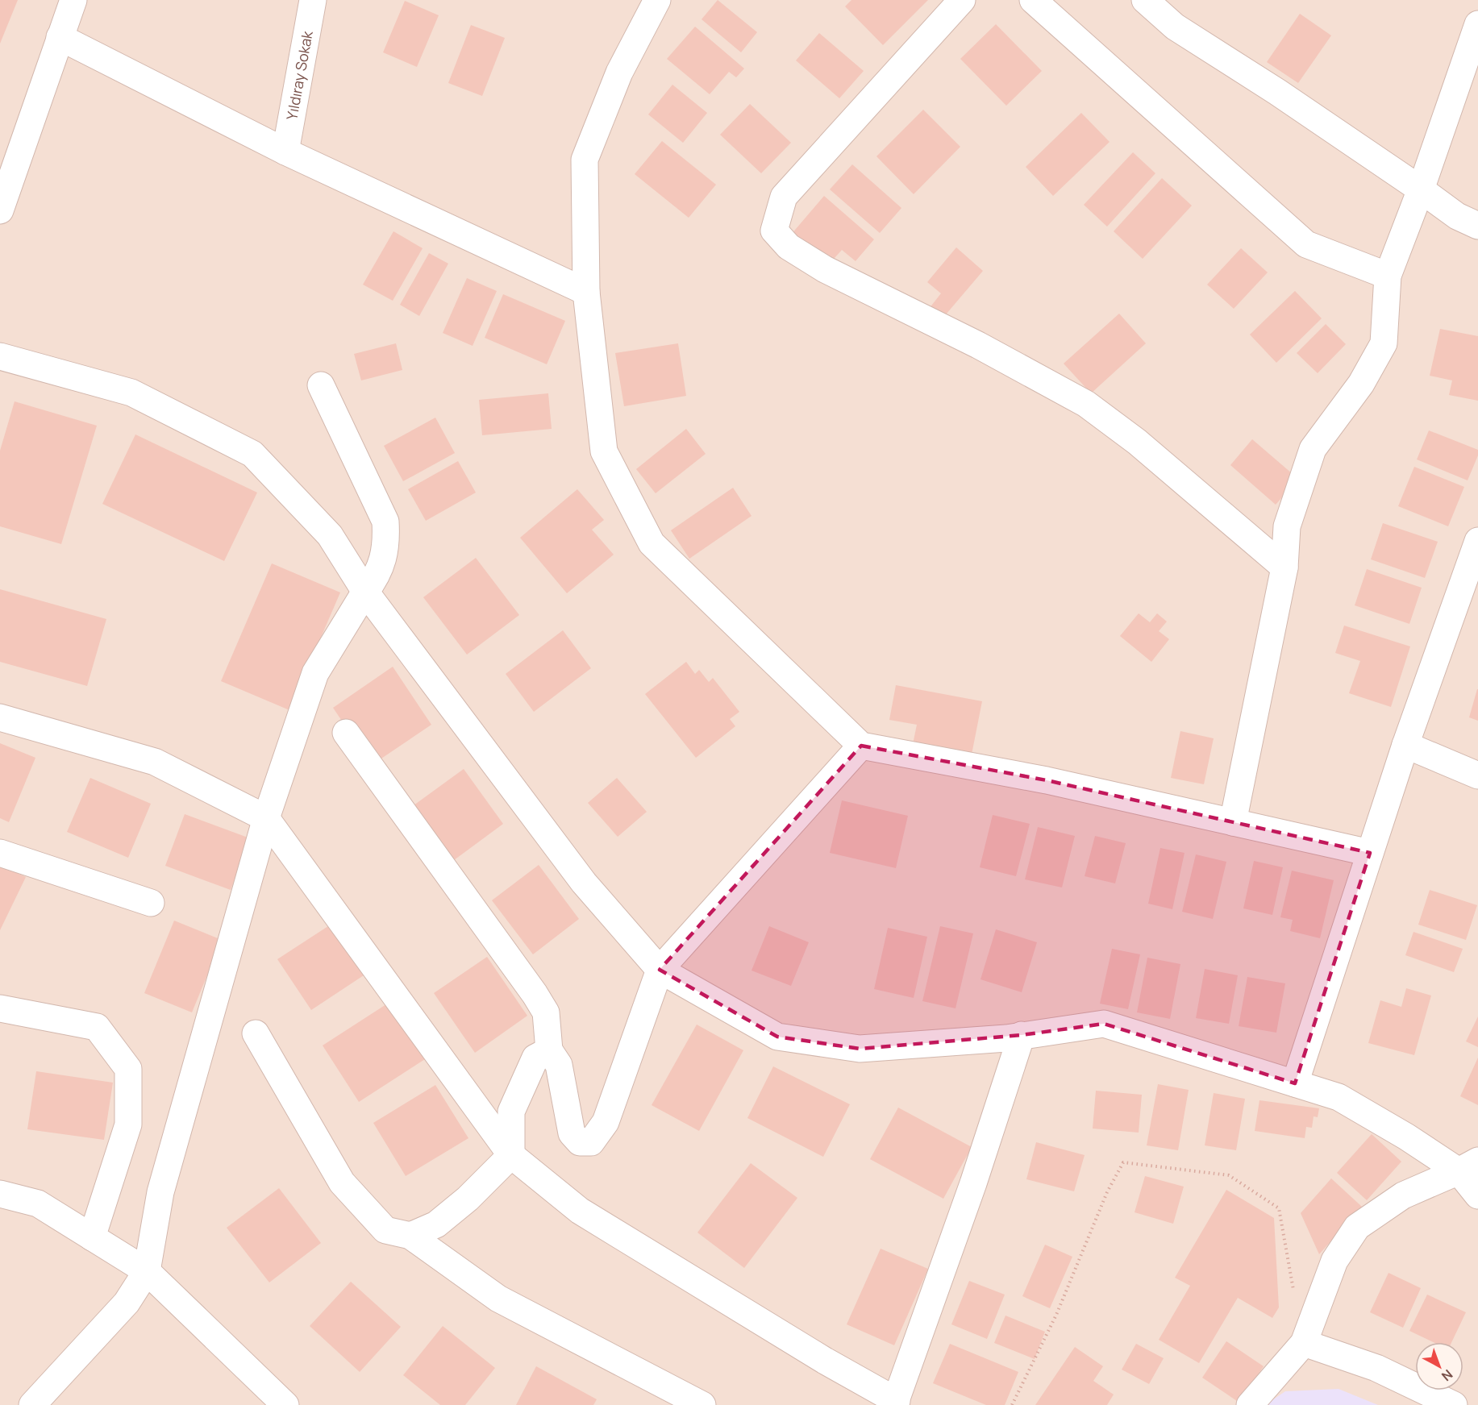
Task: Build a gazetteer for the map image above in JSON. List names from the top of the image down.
{
  "streets": {
    "street": ["Yıldıray Sokak"]
  },
  "north": "bottom right"
}
